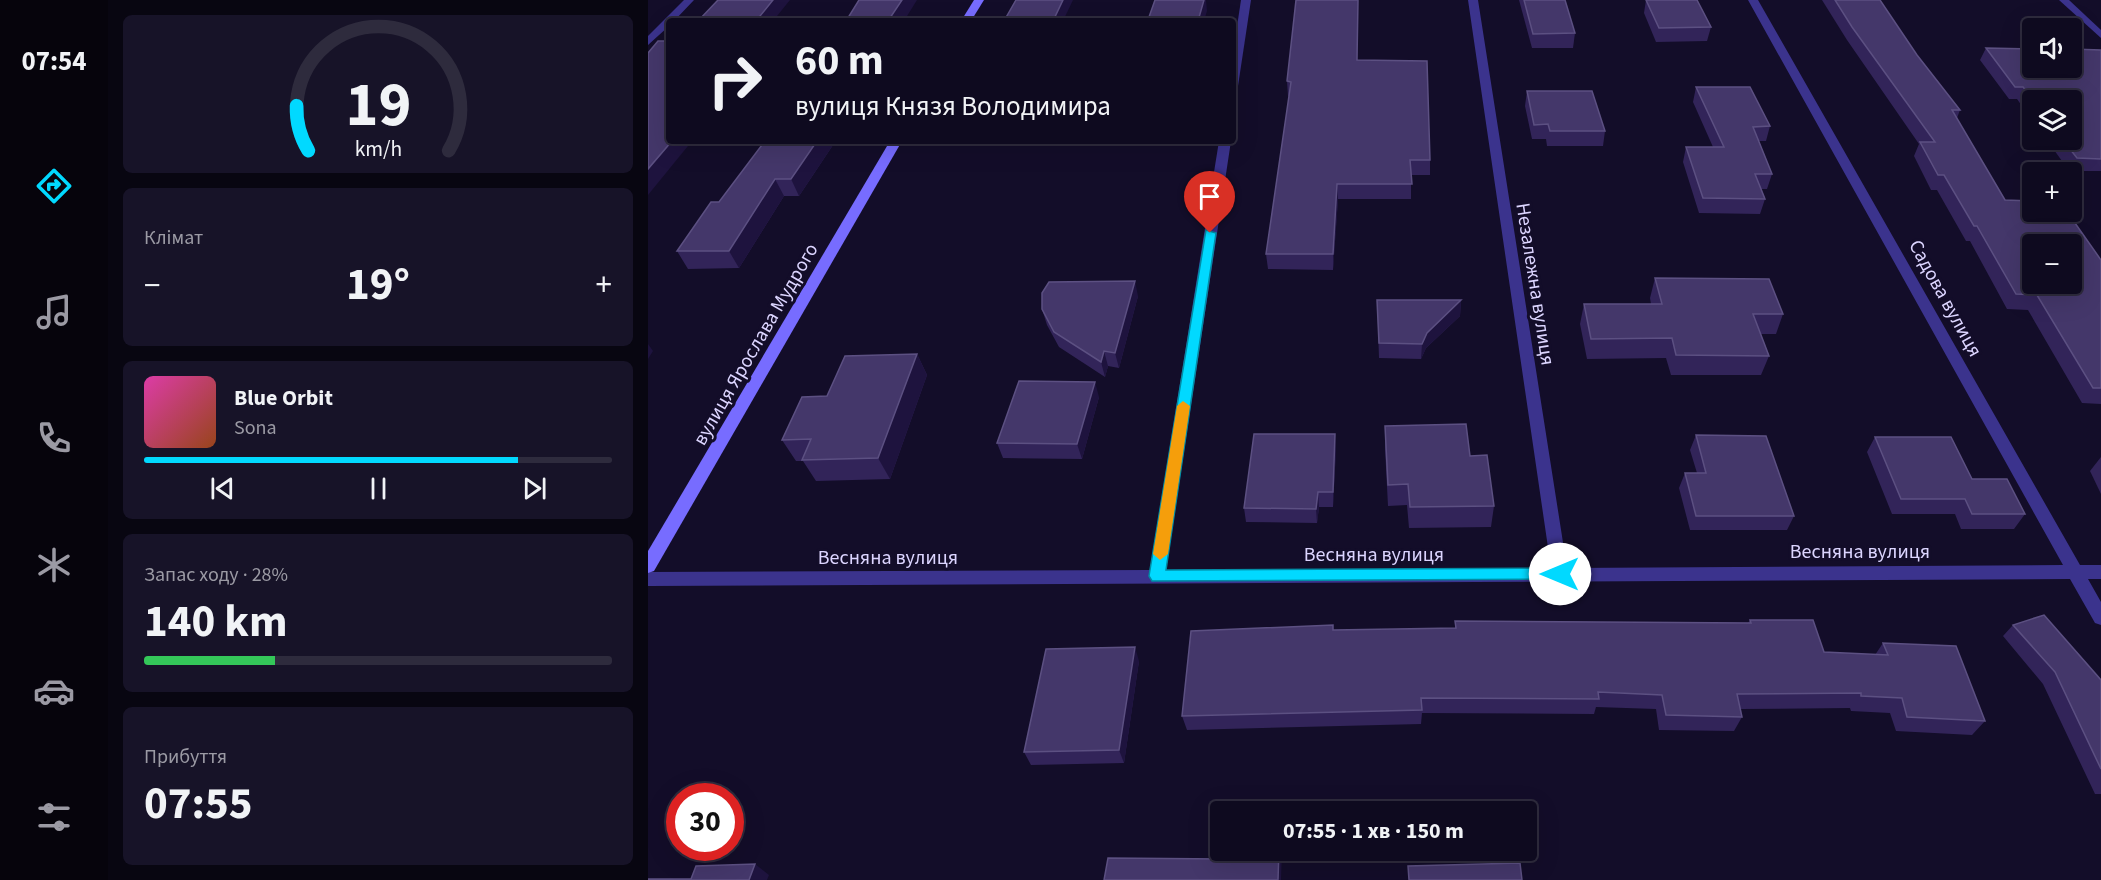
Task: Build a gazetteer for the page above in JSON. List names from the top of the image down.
{
  "streets": {
    "main road": ["вулиця Ярослава Мудрого"],
    "street": ["Незалежна вулиця", "Садова вулиця", "Весняна вулиця"]
  },
  "crossings": [
    ["Незалежна вулиця", "Весняна вулиця"],
    ["Садова вулиця", "Весняна вулиця"]
  ],
  "page": {
    "tabs": "07:54",
    "map_buttons": ["+", "−"],
    "turn": ["60 m", "вулиця Князя Володимира"],
    "tile": [
      "Клімат",
      ["Запас ходу · 28%", "140 km"],
      ["Прибуття", "07:55"]
    ],
    "heat": ["−", "19°", "+"],
    "song": ["Blue Orbit", "Sona"],
    "limit": "30",
    "trip": "07:55 · 1 хв · 150 m",
    "gauge": ["19", "km/h"]
  }
}
